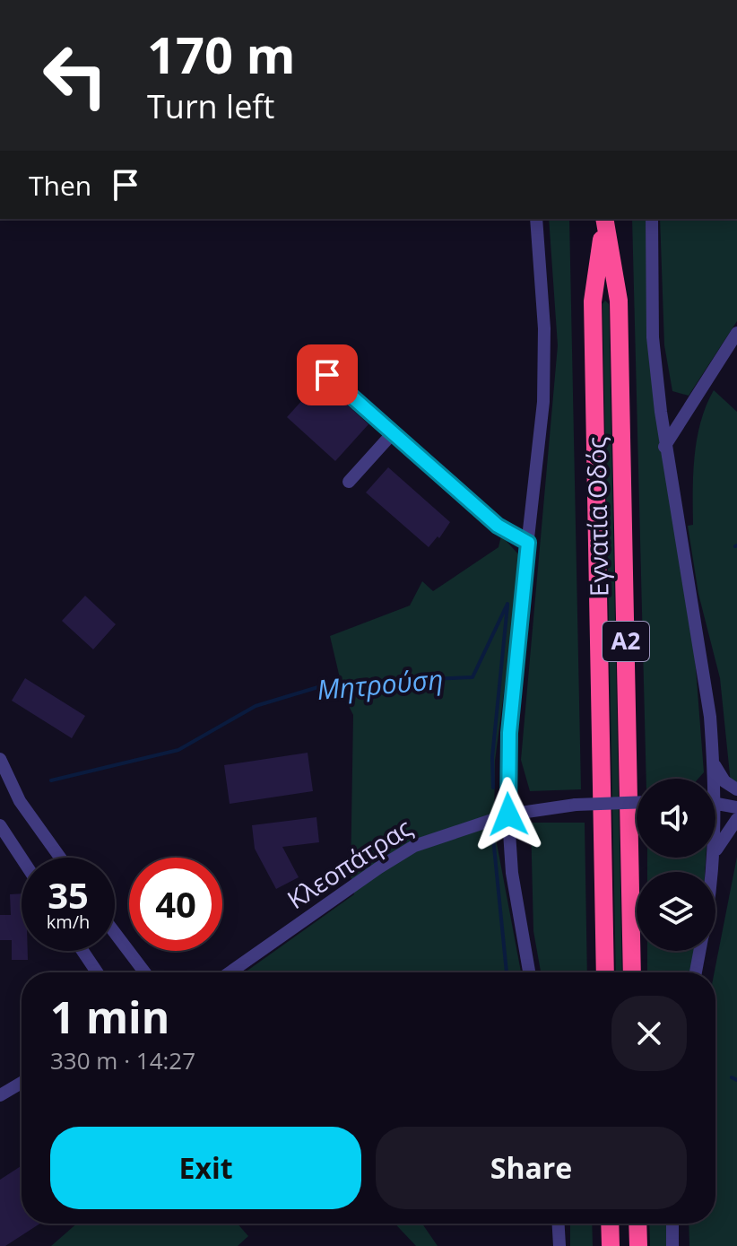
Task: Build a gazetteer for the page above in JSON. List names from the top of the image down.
{
  "streets": {
    "highway": ["Εγνατία Οδός", "Α2"],
    "street": ["Κλεοπάτρας"]
  },
  "water": ["Μητρούση"],
  "page": {
    "turn": ["170 m", "Turn left"],
    "then": "Then",
    "speed": "35 km/h",
    "limit": "40",
    "heading": ["1 min", "330 m · 14:27"],
    "buttons": ["Exit", "Share"]
  }
}
